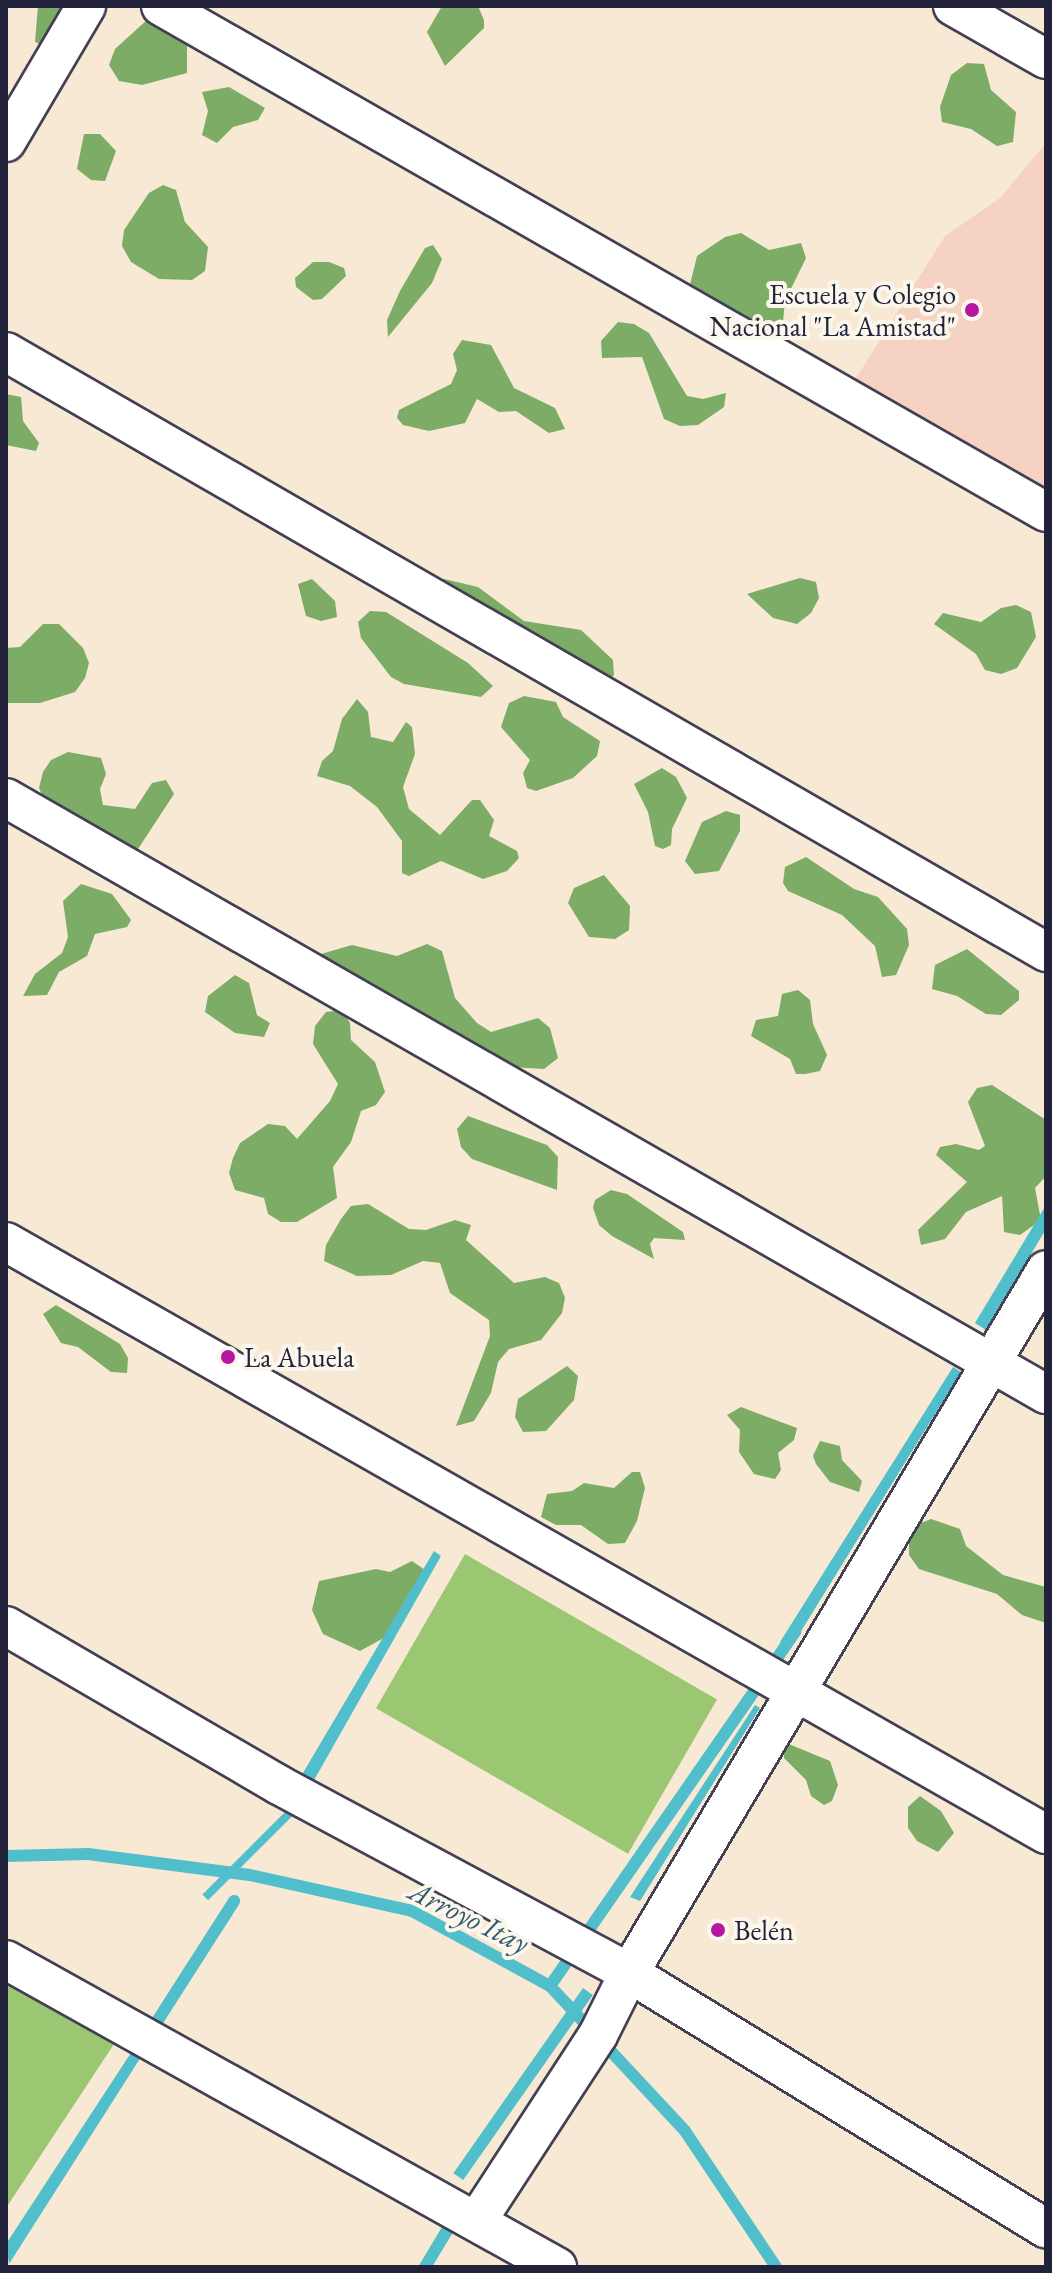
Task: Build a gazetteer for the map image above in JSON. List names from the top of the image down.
{
  "water": ["Arroyo Itay"],
  "places": ["Escuela y Colegio Nacional \"La Amistad\"", "La Abuela", "Belén"]
}
